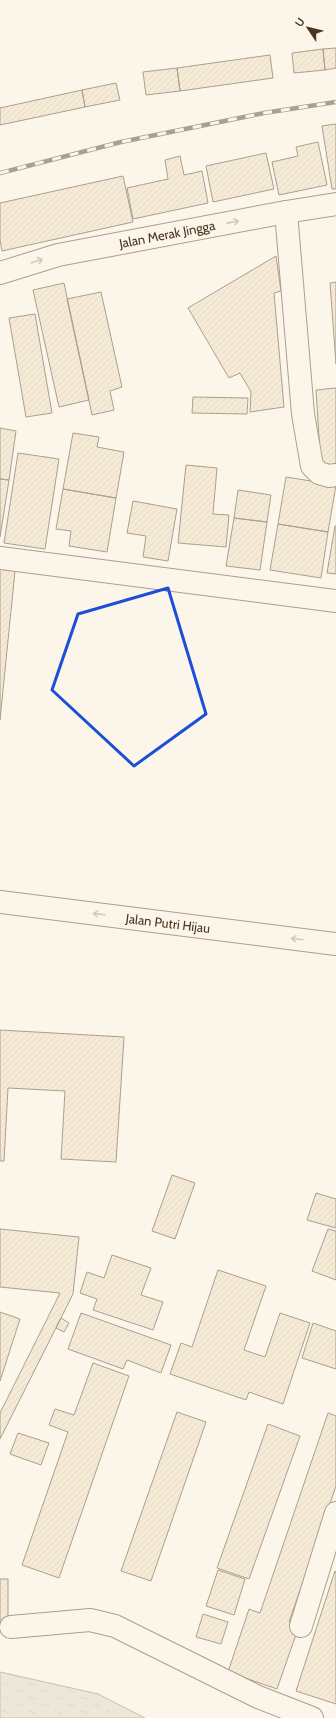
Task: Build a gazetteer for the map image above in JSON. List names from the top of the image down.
{
  "streets": {
    "street": ["Jalan Merak Jingga", "Jalan Putri Hijau"]
  },
  "one_way": ["Jalan Merak Jingga", "Jalan Putri Hijau"],
  "north": "top left"
}
